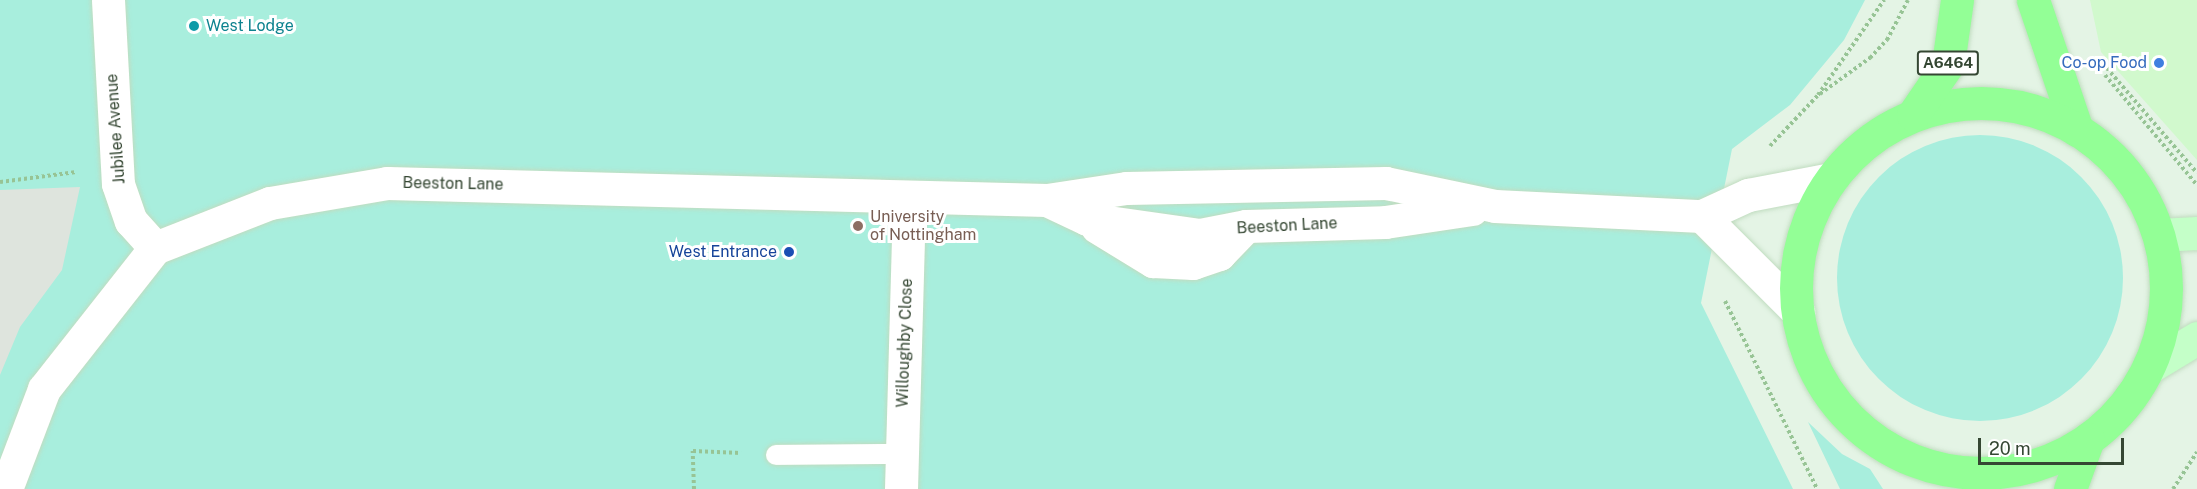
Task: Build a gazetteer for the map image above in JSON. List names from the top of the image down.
{
  "streets": {
    "main road": ["A6464"],
    "street": ["Jubilee Avenue", "Beeston Lane", "Willoughby Close"]
  },
  "crossings": [
    ["Jubilee Avenue", "Beeston Lane"],
    ["Beeston Lane", "Willoughby Close"]
  ],
  "places": [
    "West Lodge",
    "Co-op Food",
    "University of Nottingham",
    "West Entrance"
  ],
  "scale_bar": "20 m"
}
